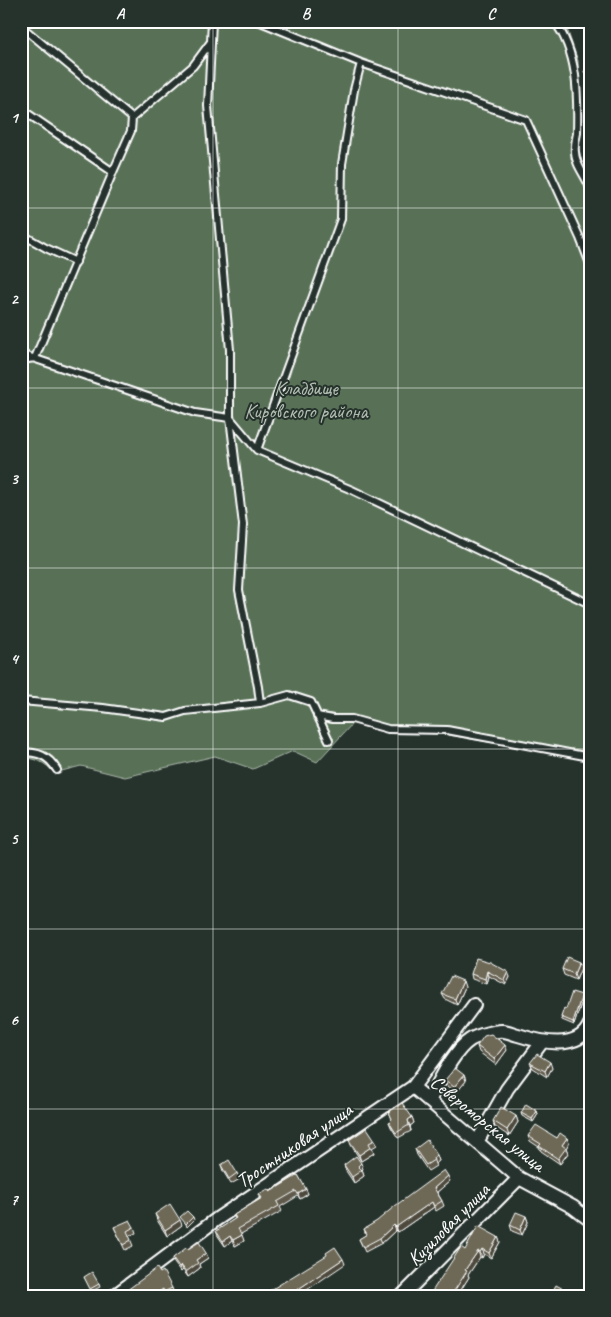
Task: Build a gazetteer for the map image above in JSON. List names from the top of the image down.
{
  "streets": {
    "street": ["Североморская улица", "Тростниковая улица", "Кизиловая улица"]
  },
  "crossings": [
    ["Североморская улица", "Тростниковая улица"],
    ["Североморская улица", "Кизиловая улица"]
  ],
  "parks": ["Кладбище Кировского района"],
  "grid": {
    "columns": ["A", "B", "C"],
    "rows": [
      "1",
      "2",
      "3",
      "4",
      "5",
      "6",
      "7"
    ]
  }
}
